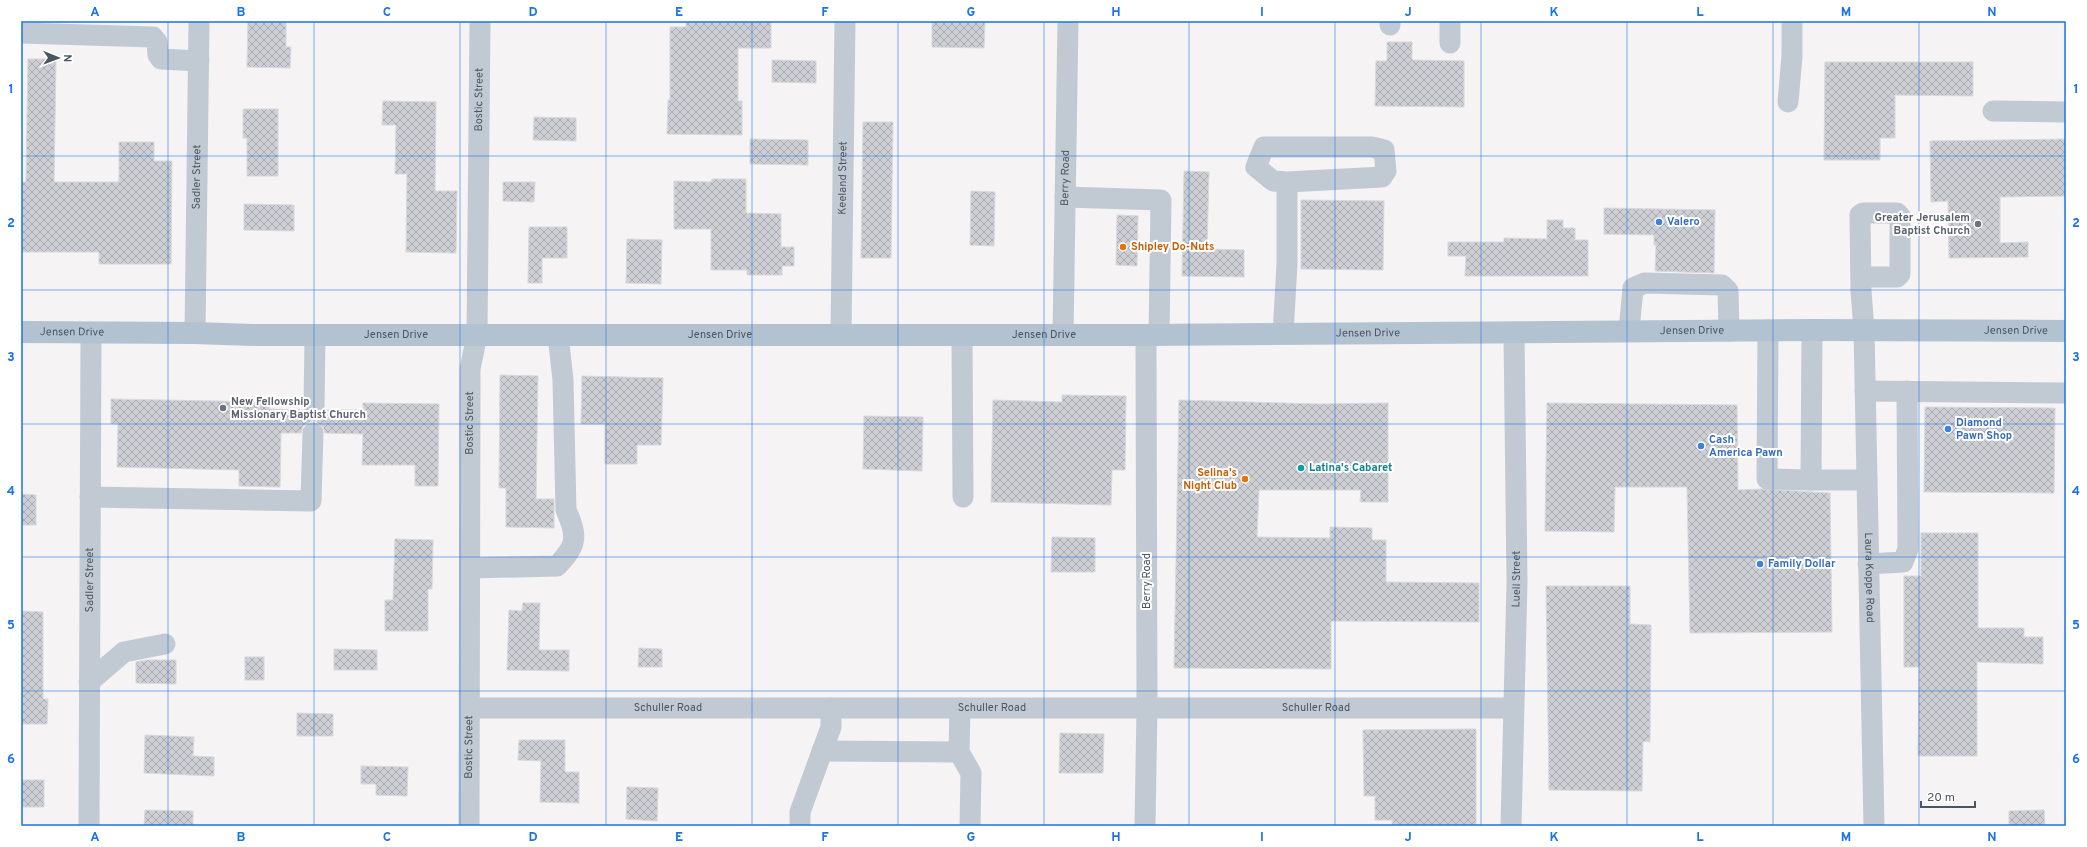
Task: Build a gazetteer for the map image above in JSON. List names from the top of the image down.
{
  "streets": {
    "main road": ["Jensen Drive"],
    "street": [
      "Bostic Street",
      "Sadler Street",
      "Keeland Street",
      "Berry Road",
      "Laura Koppe Road",
      "Luell Street",
      "Schuller Road"
    ]
  },
  "crossings": [
    ["Bostic Street", "Jensen Drive"],
    ["Bostic Street", "Schuller Road"],
    ["Sadler Street", "Jensen Drive"],
    ["Keeland Street", "Jensen Drive"],
    ["Berry Road", "Jensen Drive"],
    ["Berry Road", "Schuller Road"],
    ["Jensen Drive", "Laura Koppe Road"],
    ["Jensen Drive", "Luell Street"],
    ["Luell Street", "Schuller Road"]
  ],
  "places": [
    "Valero",
    "Greater Jerusalem Baptist Church",
    "Shipley Do-Nuts",
    "New Fellowship Missionary Baptist Church",
    "Diamond Pawn Shop",
    "Cash America Pawn",
    "Latina's Cabaret",
    "Selina's Night Club",
    "Family Dollar"
  ],
  "scale_bar": "20 m",
  "north": "right",
  "grid": {
    "columns": [
      "A",
      "B",
      "C",
      "D",
      "E",
      "F",
      "G",
      "H",
      "I",
      "J",
      "K",
      "L",
      "M",
      "N"
    ],
    "rows": [
      "1",
      "2",
      "3",
      "4",
      "5",
      "6"
    ]
  }
}
